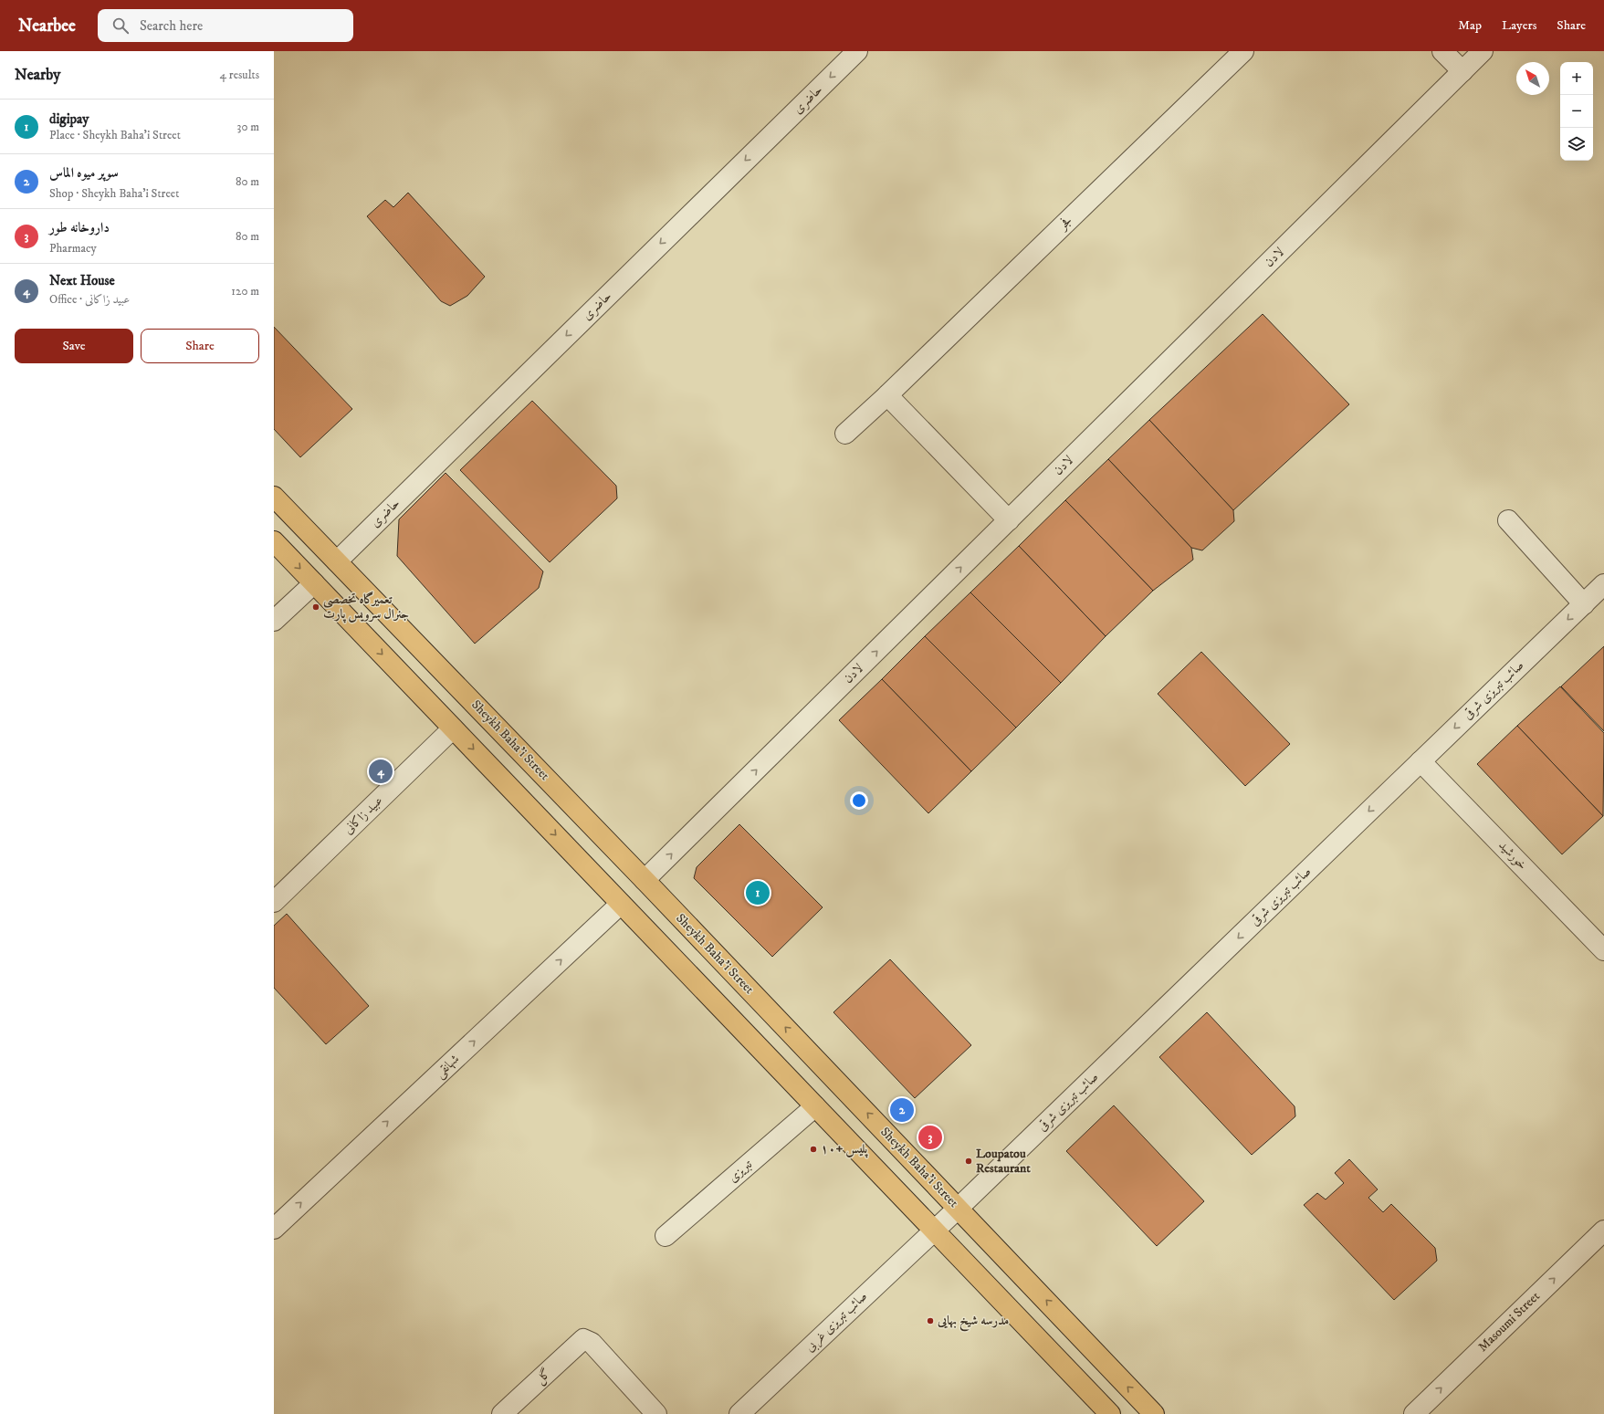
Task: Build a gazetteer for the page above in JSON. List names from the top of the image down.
{
  "streets": {
    "main road": ["Sheykh Baha'i Street"],
    "street": [
      "حاضری",
      "فجر",
      "لادن",
      "صائب تبریزی شرقی",
      "عبید زاکانی",
      "خورشید",
      "شهانقی",
      "تبریزی",
      "صائب تبریزی غربی",
      "Masoumi Street",
      "گل"
    ]
  },
  "crossings": [
    ["حاضری", "Sheykh Baha'i Street"],
    ["لادن", "Sheykh Baha'i Street"],
    ["صائب تبریزی شرقی", "Sheykh Baha'i Street"],
    ["صائب تبریزی شرقی", "خورشید"],
    ["صائب تبریزی شرقی", "صائب تبریزی غربی"]
  ],
  "one_way": [
    "حاضری",
    "لادن",
    "صائب تبریزی شرقی",
    "شهانقی",
    "Masoumi Street"
  ],
  "places": [
    "تعمیرگاه تخصصی جنرال سرویس پارت",
    "پلیس +۱۰",
    "Loupatou Restaurant",
    "مدرسه شیخ بهایی"
  ],
  "north": "top left",
  "page": {
    "header": "Nearbee",
    "search": "Search here",
    "nav": ["Map", "Layers", "Share"],
    "heading": ["Nearby", "4 results"],
    "map_buttons": ["+", "−"],
    "list": [
      {
        "mark": "1",
        "name": "digipay",
        "note": "Place · Sheykh Baha'i Street",
        "value": "30 m"
      },
      {
        "mark": "2",
        "name": "سوپر میوه الماس",
        "note": "Shop · Sheykh Baha'i Street",
        "value": "80 m"
      },
      {
        "mark": "3",
        "name": "داروخانه طور",
        "note": "Pharmacy",
        "value": "80 m"
      },
      {
        "mark": "4",
        "name": "Next House",
        "note": "Office · عبید زاکانی",
        "value": "120 m"
      }
    ],
    "buttons": ["Save", "Share"],
    "pins": [
      "4",
      "1",
      "2",
      "3"
    ]
  }
}
